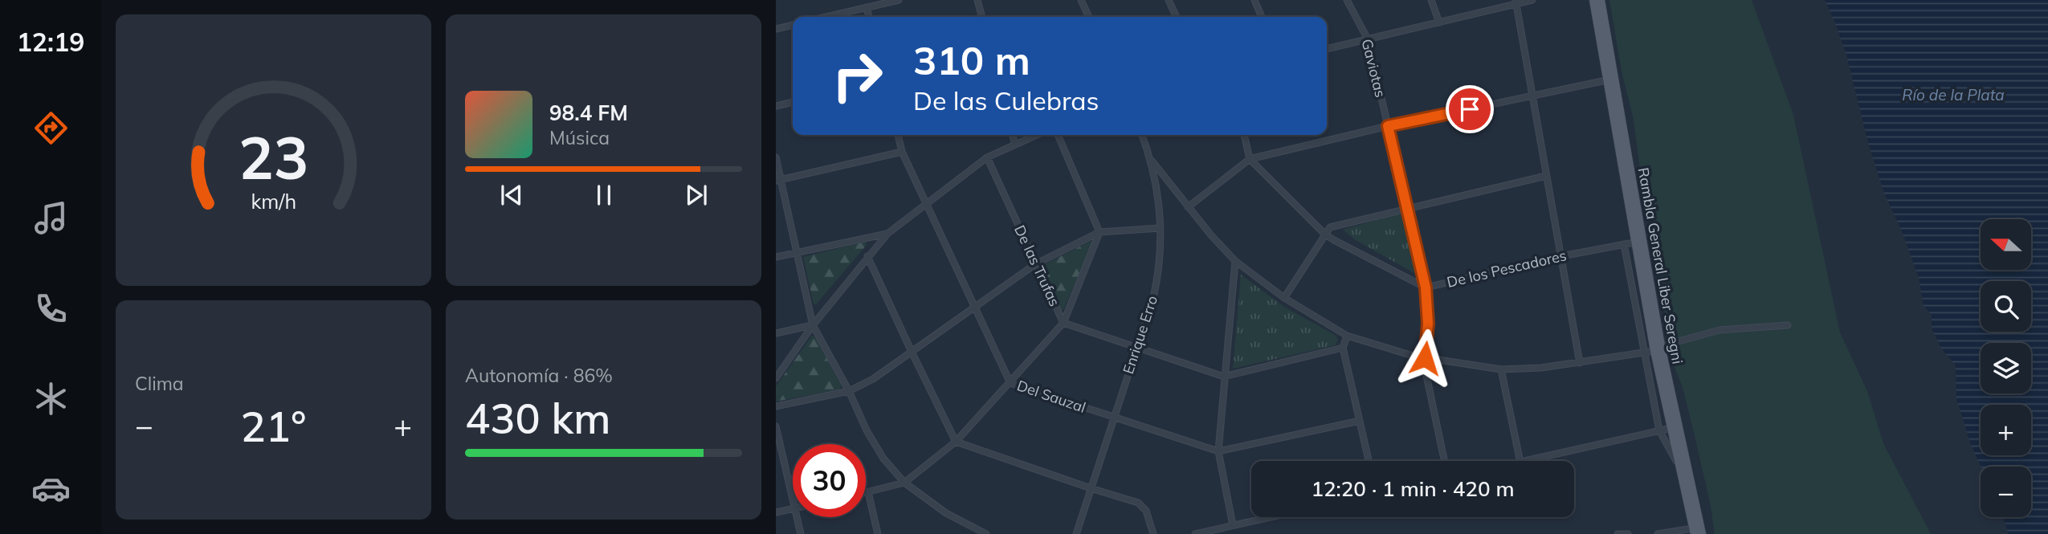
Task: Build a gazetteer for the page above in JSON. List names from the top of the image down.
{
  "streets": {
    "main road": ["Rambla General Liber Seregni"],
    "street": [
      "Gaviotas",
      "De las Trufas",
      "De los Pescadores",
      "Enrique Erro",
      "Del Sauzal"
    ]
  },
  "crossings": [
    ["Gaviotas", "De los Pescadores"],
    ["De las Trufas", "Enrique Erro"],
    ["Rambla General Liber Seregni", "De los Pescadores"],
    ["Enrique Erro", "Del Sauzal"]
  ],
  "water": ["Río de la Plata"],
  "north": "left",
  "page": {
    "tabs": "12:19",
    "turn": ["310 m", "De las Culebras"],
    "song": ["98.4 FM", "Música"],
    "map_buttons": ["+", "−"],
    "tile": [
      "Clima",
      ["Autonomía · 86%", "430 km"]
    ],
    "heat": ["−", "21°", "+"],
    "limit": "30",
    "trip": "12:20 · 1 min · 420 m",
    "gauge": ["23", "km/h"]
  }
}
